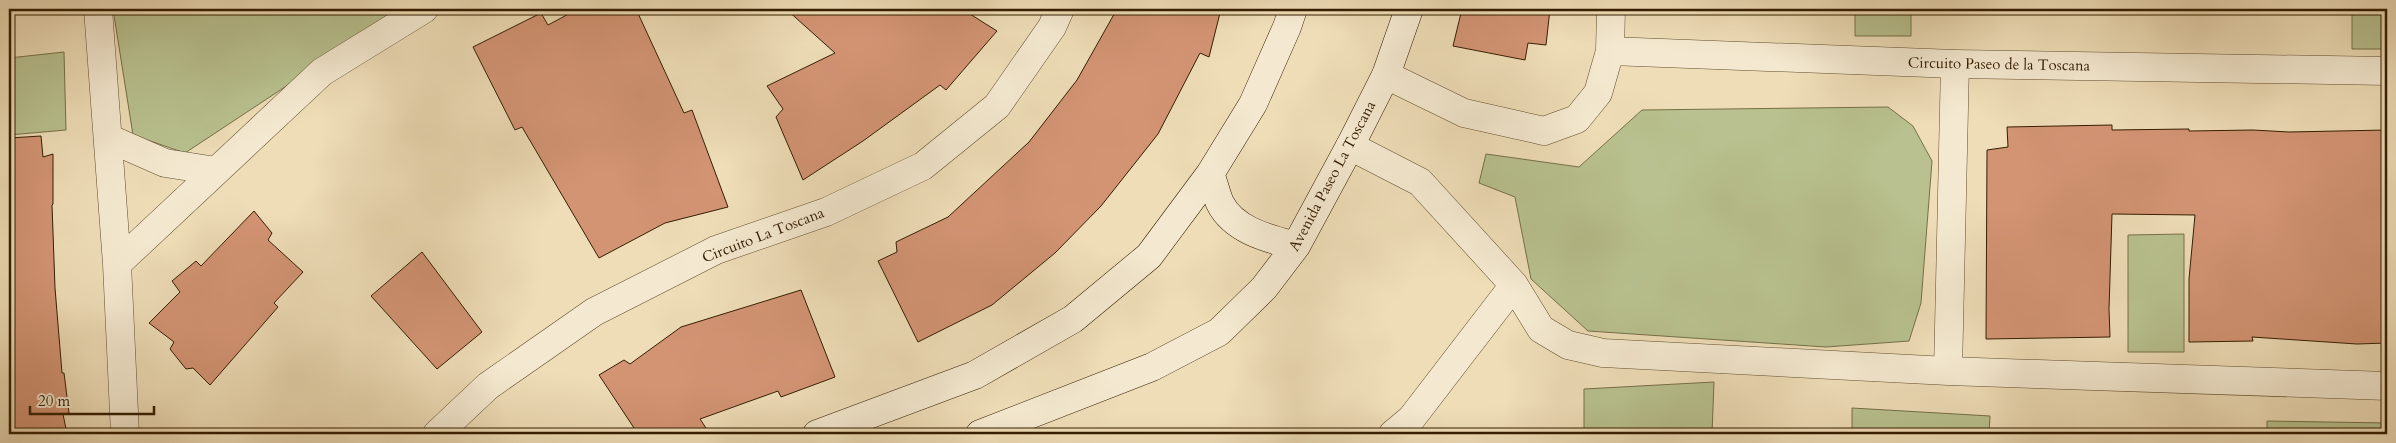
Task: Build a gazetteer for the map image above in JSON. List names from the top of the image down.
{
  "streets": {
    "street": ["Circuito Paseo de la Toscana", "Avenida Paseo La Toscana", "Circuito La Toscana"]
  },
  "scale_bar": "20 m"
}
